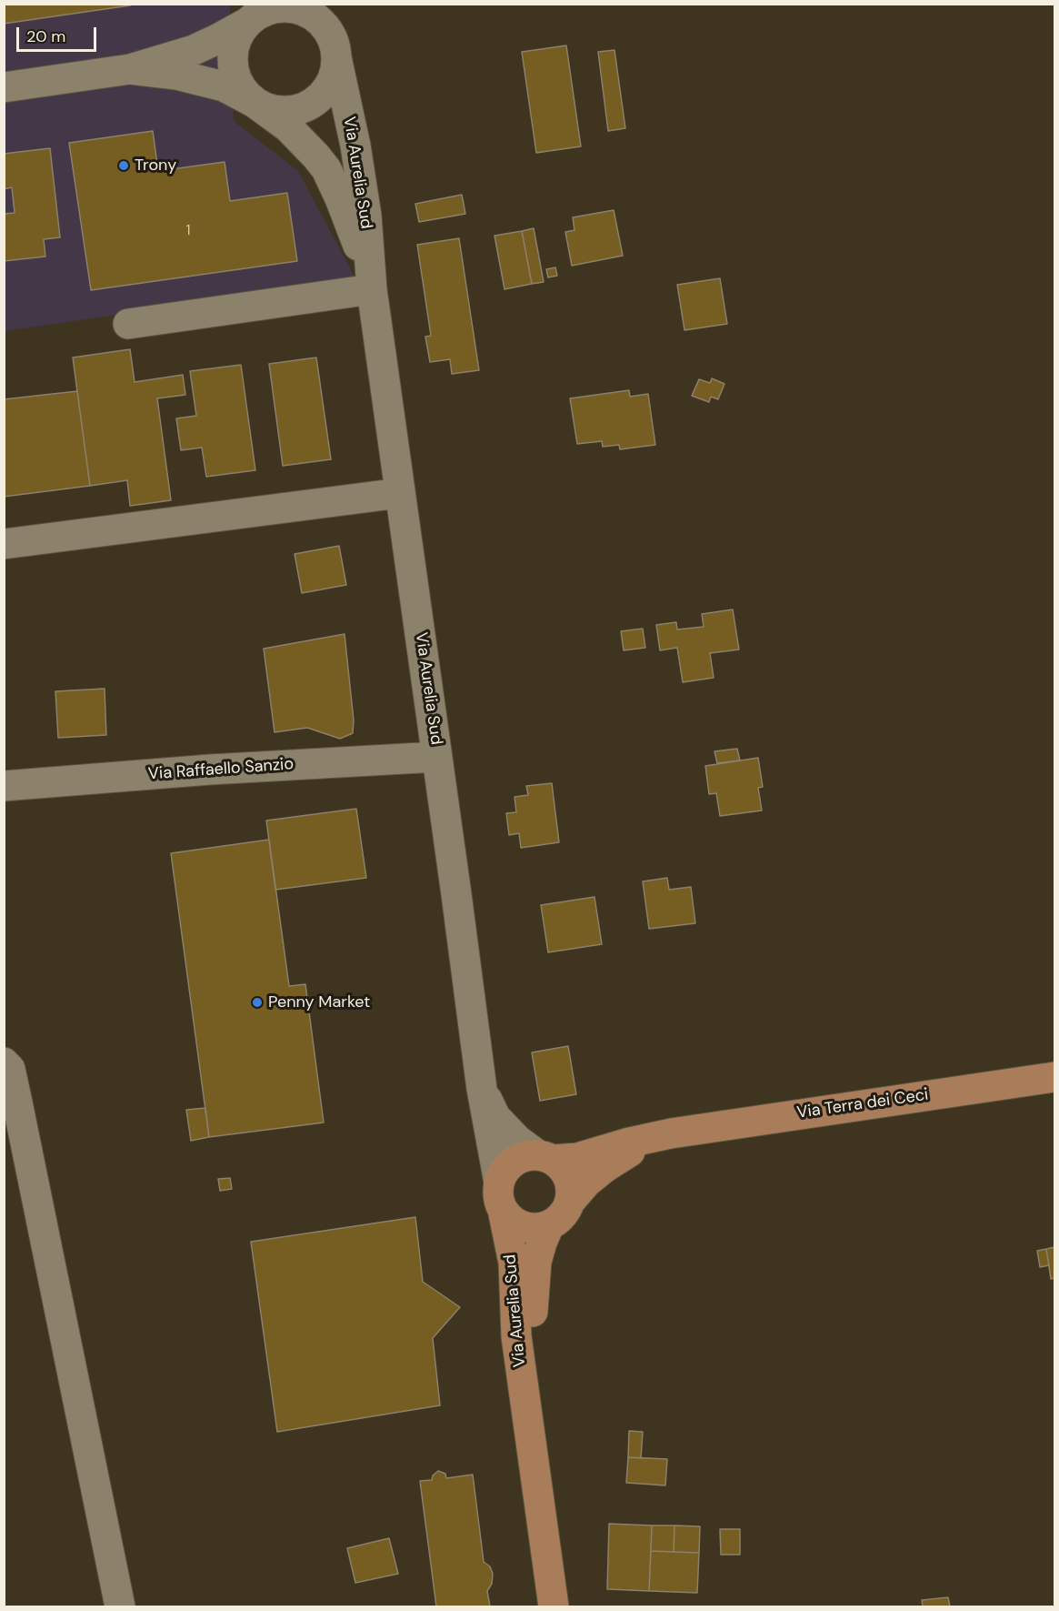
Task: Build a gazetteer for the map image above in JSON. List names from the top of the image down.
{
  "streets": {
    "main road": ["Via Aurelia Sud", "Via Terra dei Ceci"],
    "street": ["Via Raffaello Sanzio"]
  },
  "crossings": [
    ["Via Aurelia Sud", "Via Raffaello Sanzio"]
  ],
  "places": ["Trony", "Penny Market"],
  "house_numbers": ["1"],
  "scale_bar": "20 m"
}
